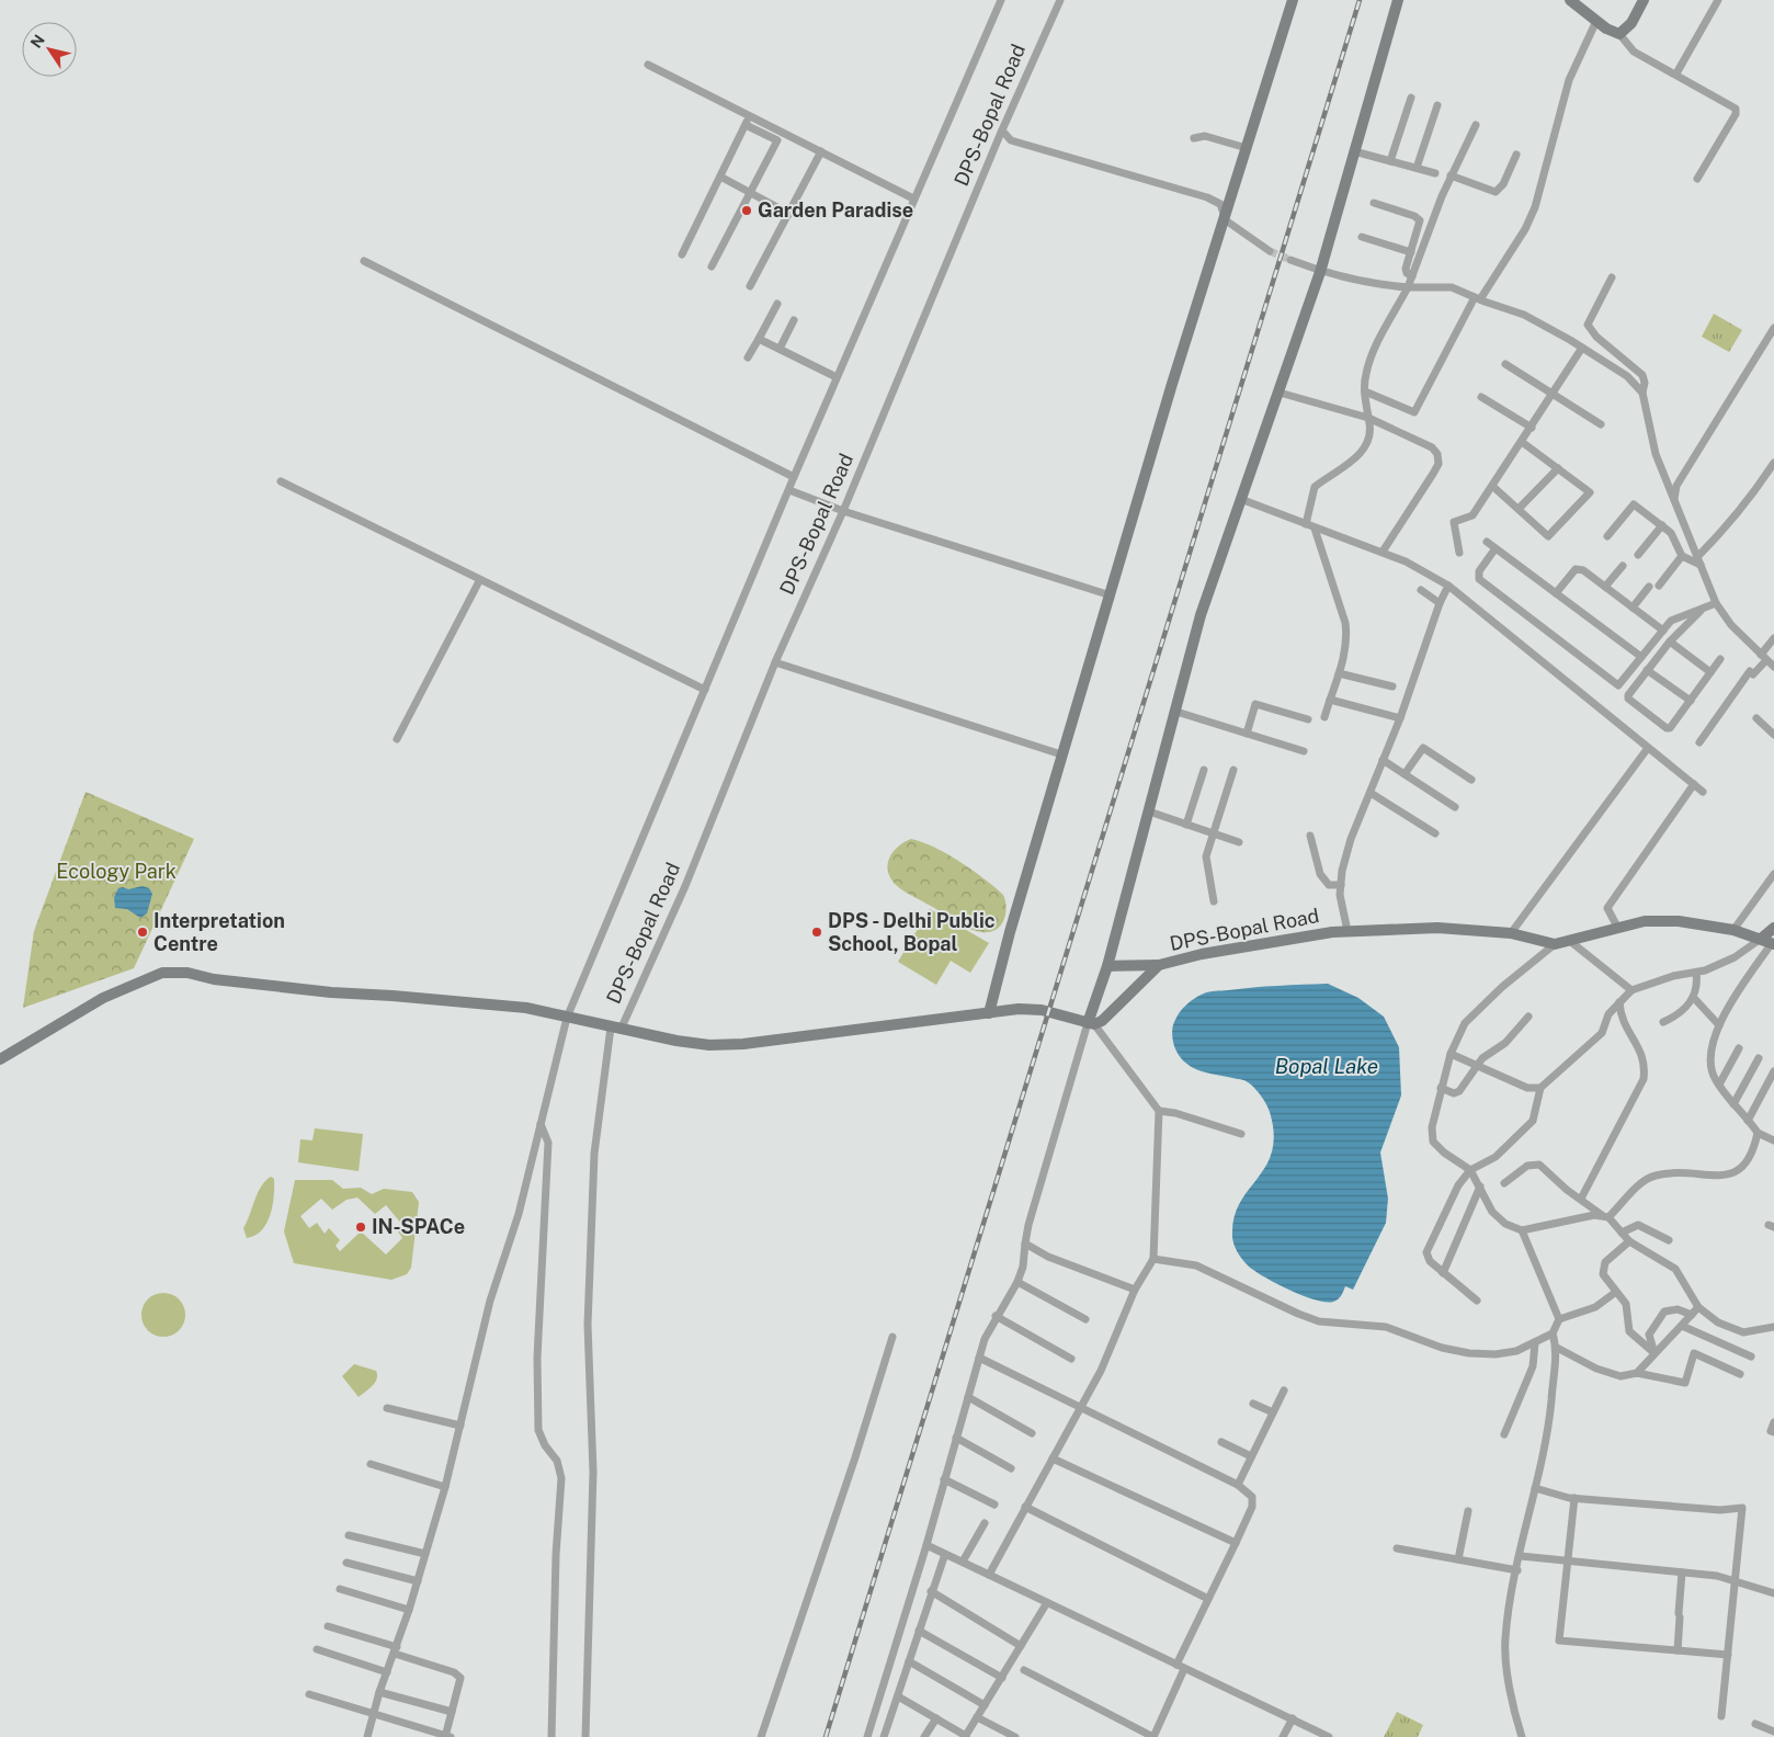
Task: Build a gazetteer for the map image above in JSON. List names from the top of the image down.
{
  "streets": {
    "street": ["DPS-Bopal Road"]
  },
  "water": ["Bopal Lake"],
  "parks": ["Ecology Park"],
  "places": [
    "Garden Paradise",
    "Interpretation Centre",
    "DPS - Delhi Public School, Bopal",
    "IN-SPACe"
  ],
  "north": "top left"
}
